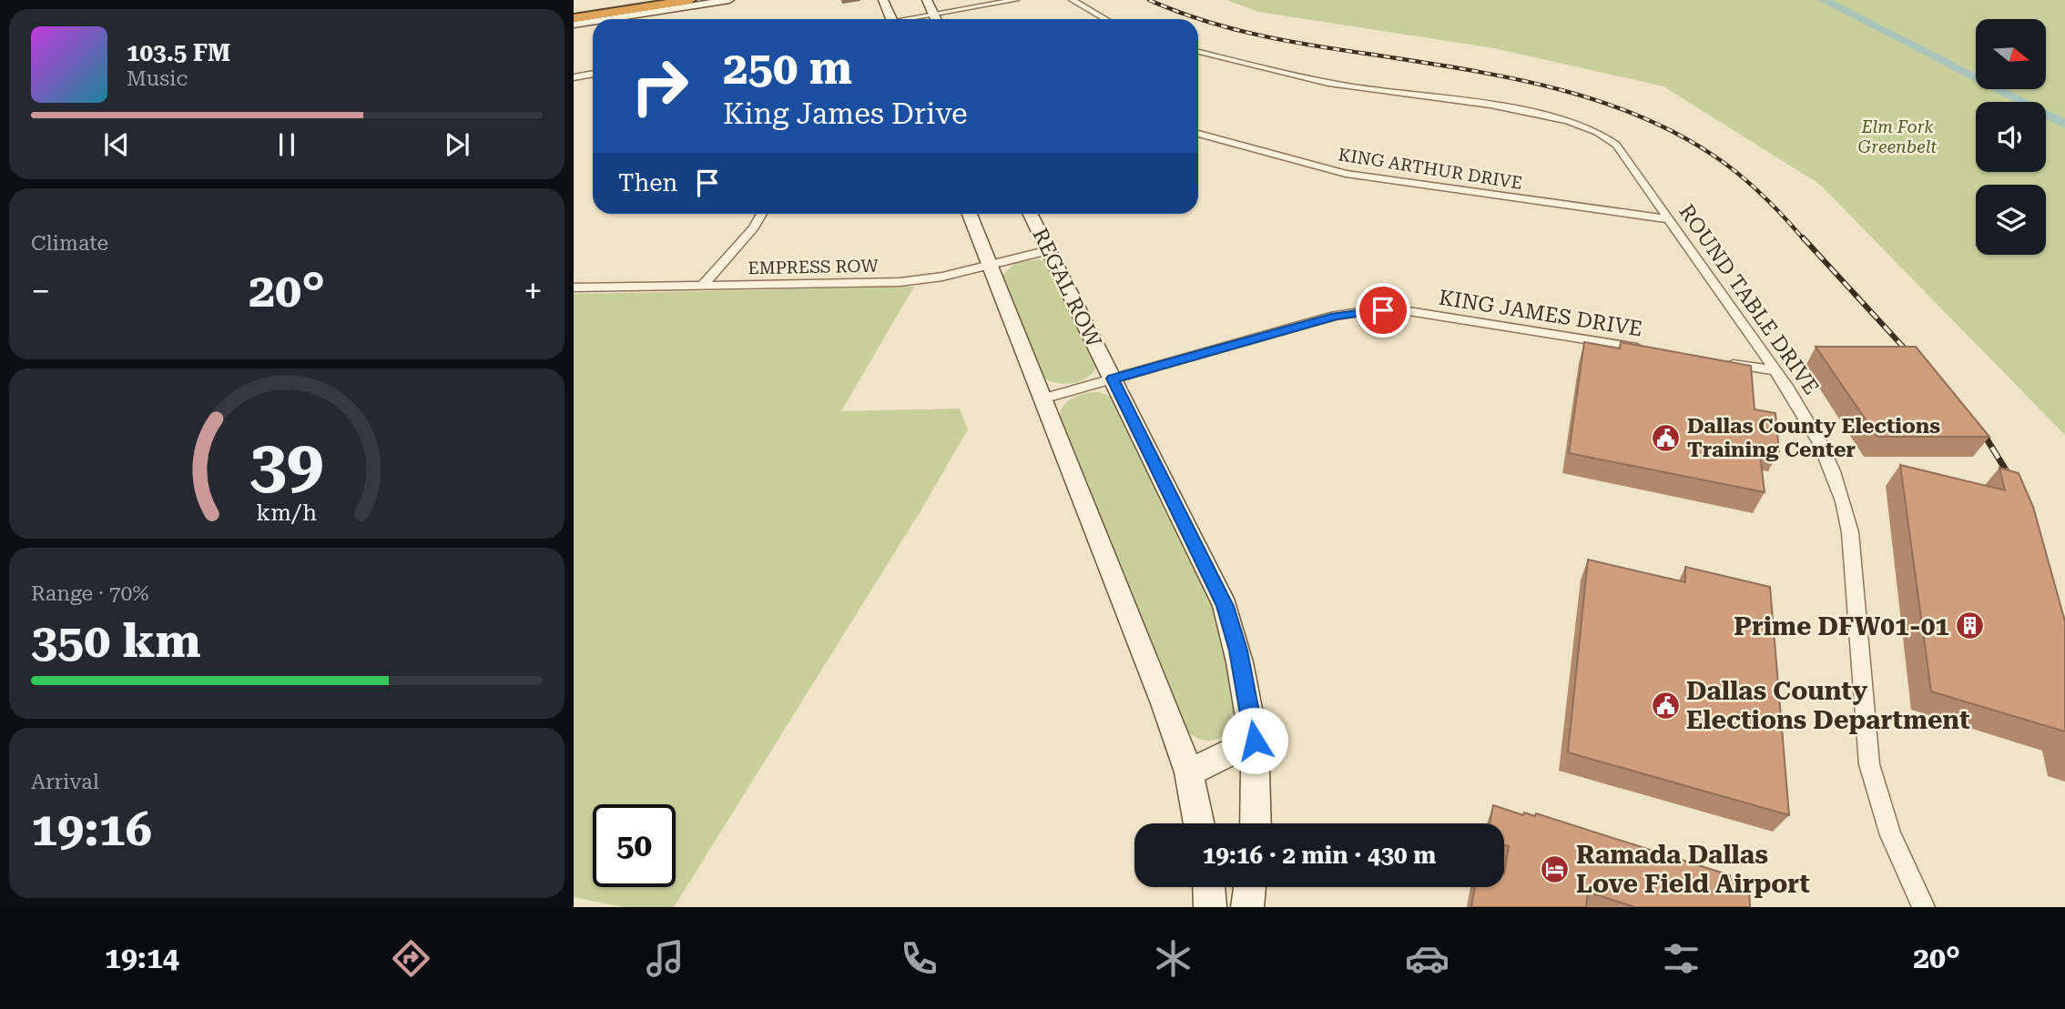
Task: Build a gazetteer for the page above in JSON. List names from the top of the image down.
{
  "streets": {
    "main road": ["REGAL ROW"],
    "street": [
      "KING ARTHUR DRIVE",
      "EMPRESS ROW",
      "ROUND TABLE DRIVE",
      "KING JAMES DRIVE"
    ]
  },
  "crossings": [
    ["KING ARTHUR DRIVE", "ROUND TABLE DRIVE"],
    ["EMPRESS ROW", "REGAL ROW"],
    ["REGAL ROW", "KING JAMES DRIVE"]
  ],
  "parks": ["Elm Fork Greenbelt"],
  "places": {
    "public building": ["Dallas County Elections Training Center", "Dallas County Elections Department"],
    "building": ["Prime DFW01-01"],
    "hotel": ["Ramada Dallas Love Field Airport"]
  },
  "north": "right",
  "page": {
    "turn": ["250 m", "King James Drive"],
    "song": ["103.5 FM", "Music"],
    "then": "Then",
    "tile": [
      "Climate",
      ["Range · 70%", "350 km"],
      ["Arrival", "19:16"]
    ],
    "heat": ["−", "20°", "+"],
    "limit": "50",
    "trip": "19:16 · 2 min · 430 m",
    "tabs": ["19:14", "20°"],
    "gauge": ["39", "km/h"]
  }
}
